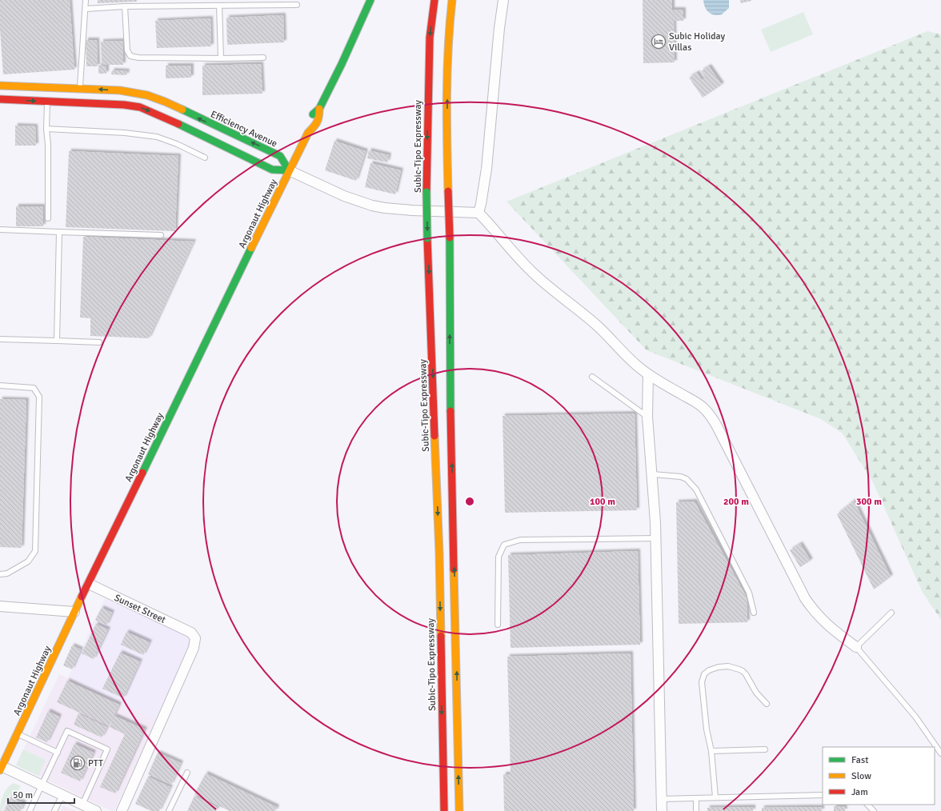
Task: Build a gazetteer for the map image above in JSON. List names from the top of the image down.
{
  "streets": {
    "main road": ["Efficiency Avenue", "Subic-Tipo Expressway", "Argonaut Highway"],
    "street": ["Sunset Street"]
  },
  "crossings": [
    ["Efficiency Avenue", "Argonaut Highway"],
    ["Argonaut Highway", "Sunset Street"]
  ],
  "places": {
    "hotel": ["Subic Holiday Villas"],
    "fuel station": ["PTT"]
  },
  "legend": ["Fast", "Slow", "Jam"],
  "scale_bar": "50 m",
  "rings": ["100 m", "200 m", "300 m"]
}
